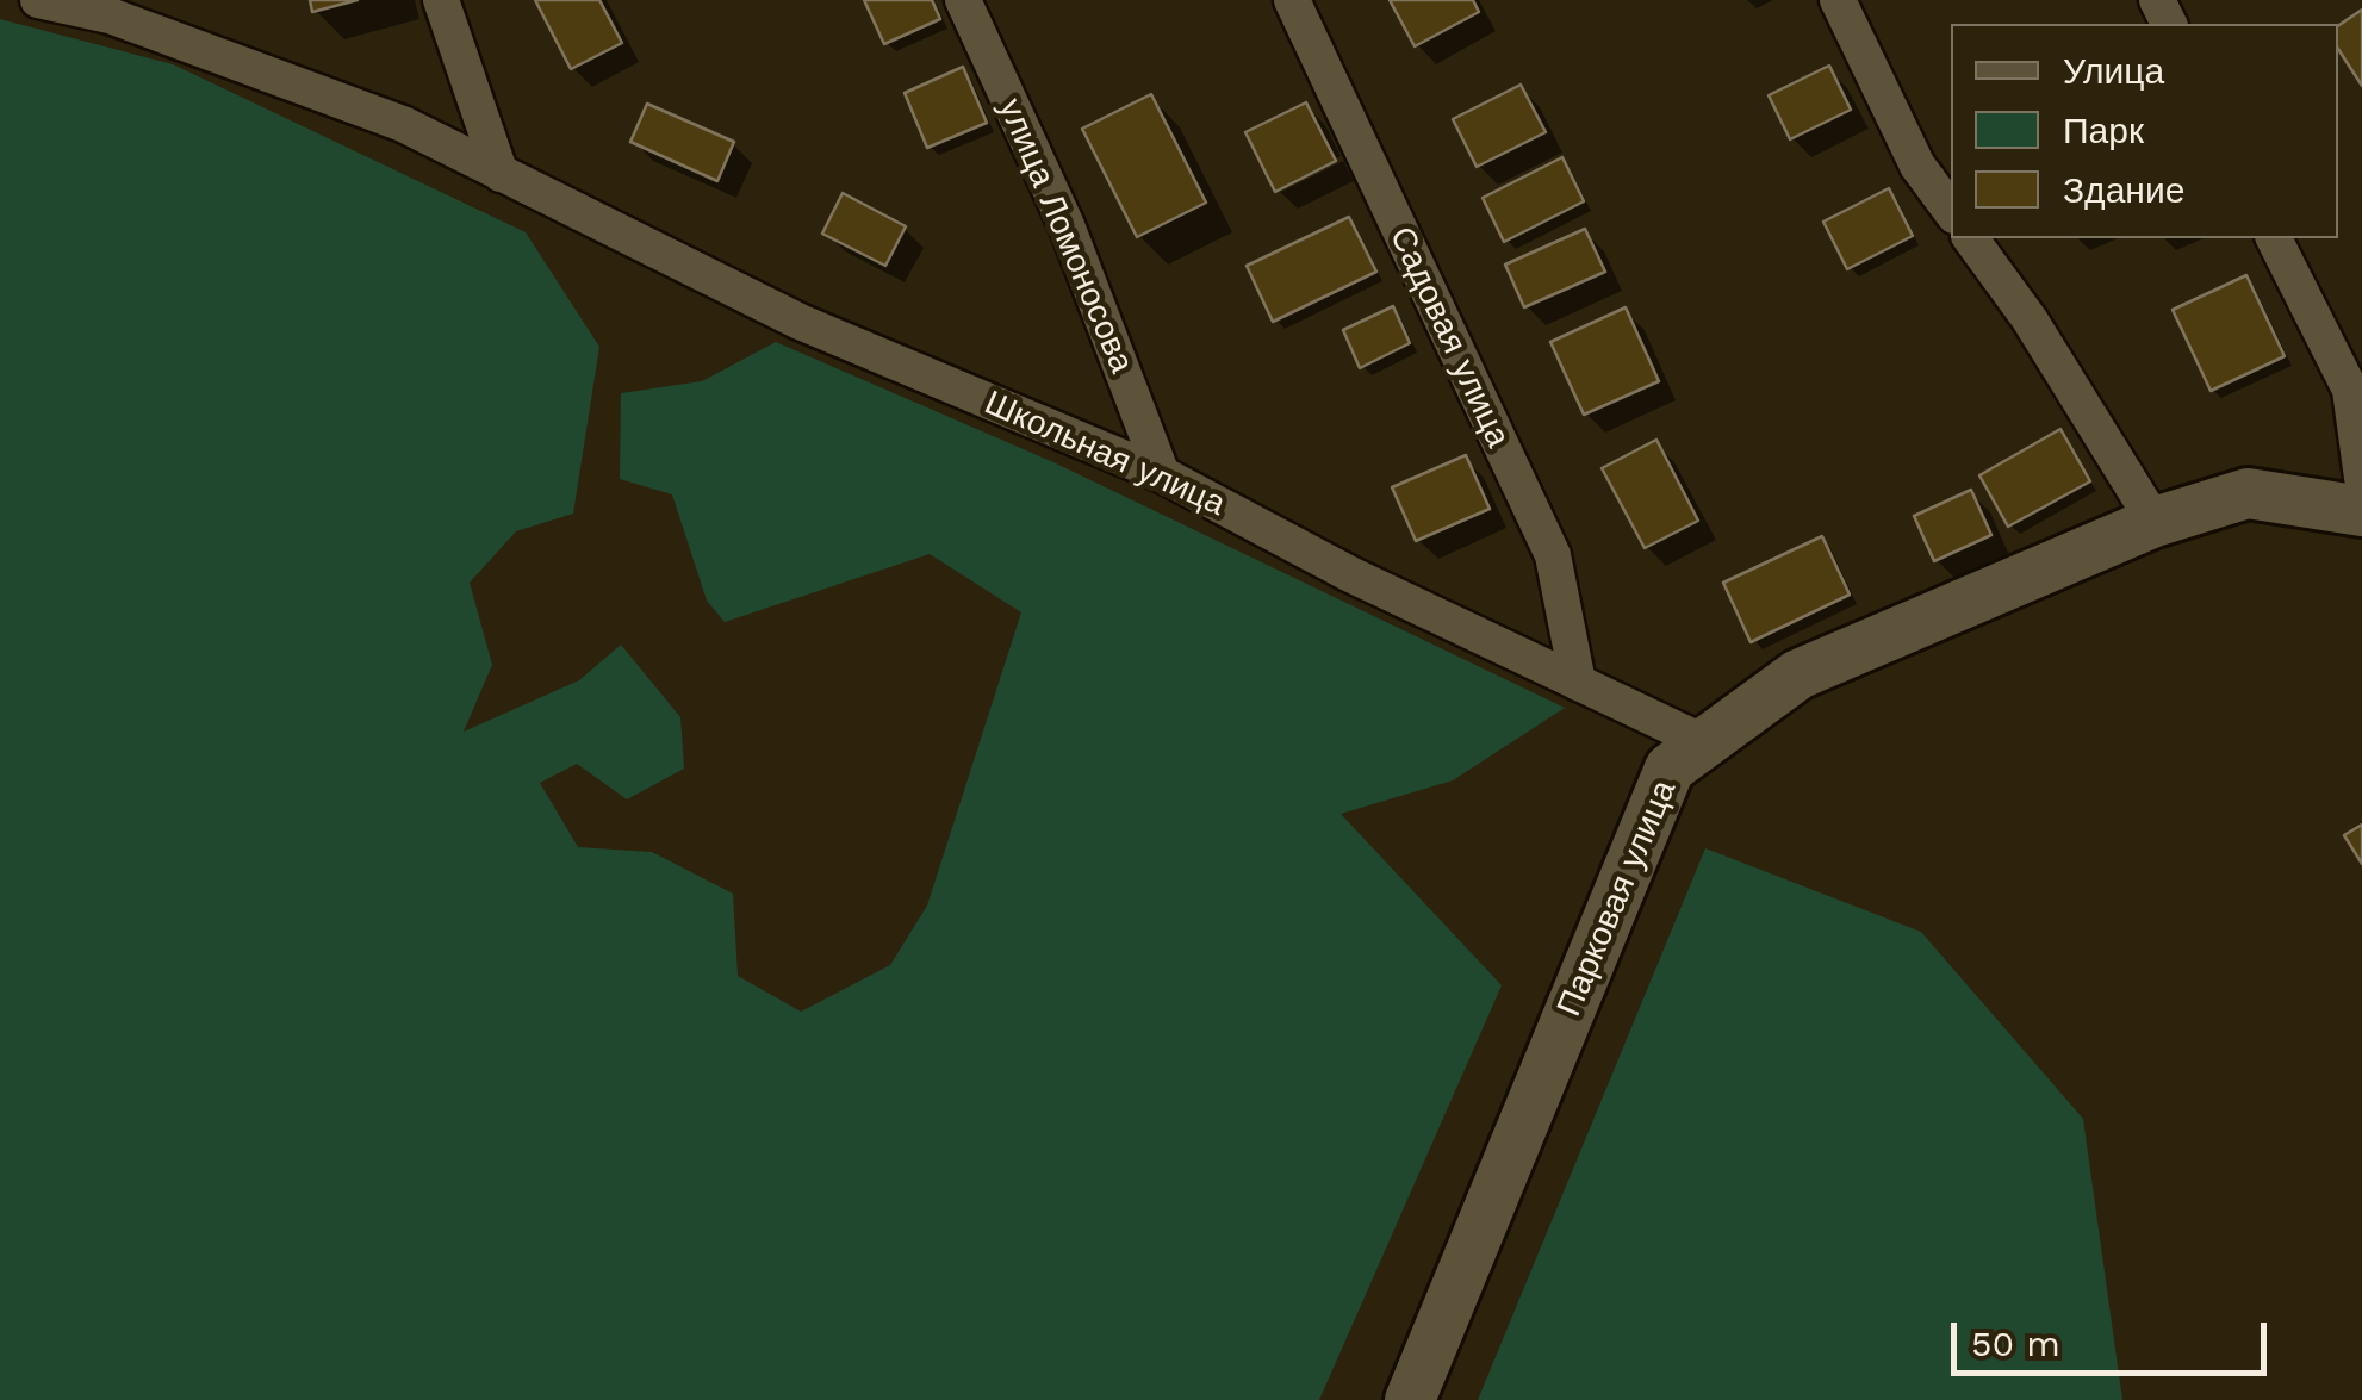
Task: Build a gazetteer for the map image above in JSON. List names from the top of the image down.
{
  "streets": {
    "street": [
      "улица Ломоносова",
      "Садовая улица",
      "Школьная улица",
      "Парковая улица"
    ]
  },
  "crossings": [
    ["улица Ломоносова", "Школьная улица"],
    ["Садовая улица", "Школьная улица"],
    ["Школьная улица", "Парковая улица"]
  ],
  "legend": ["Улица", "Парк", "Здание"],
  "scale_bar": "50 m"
}
